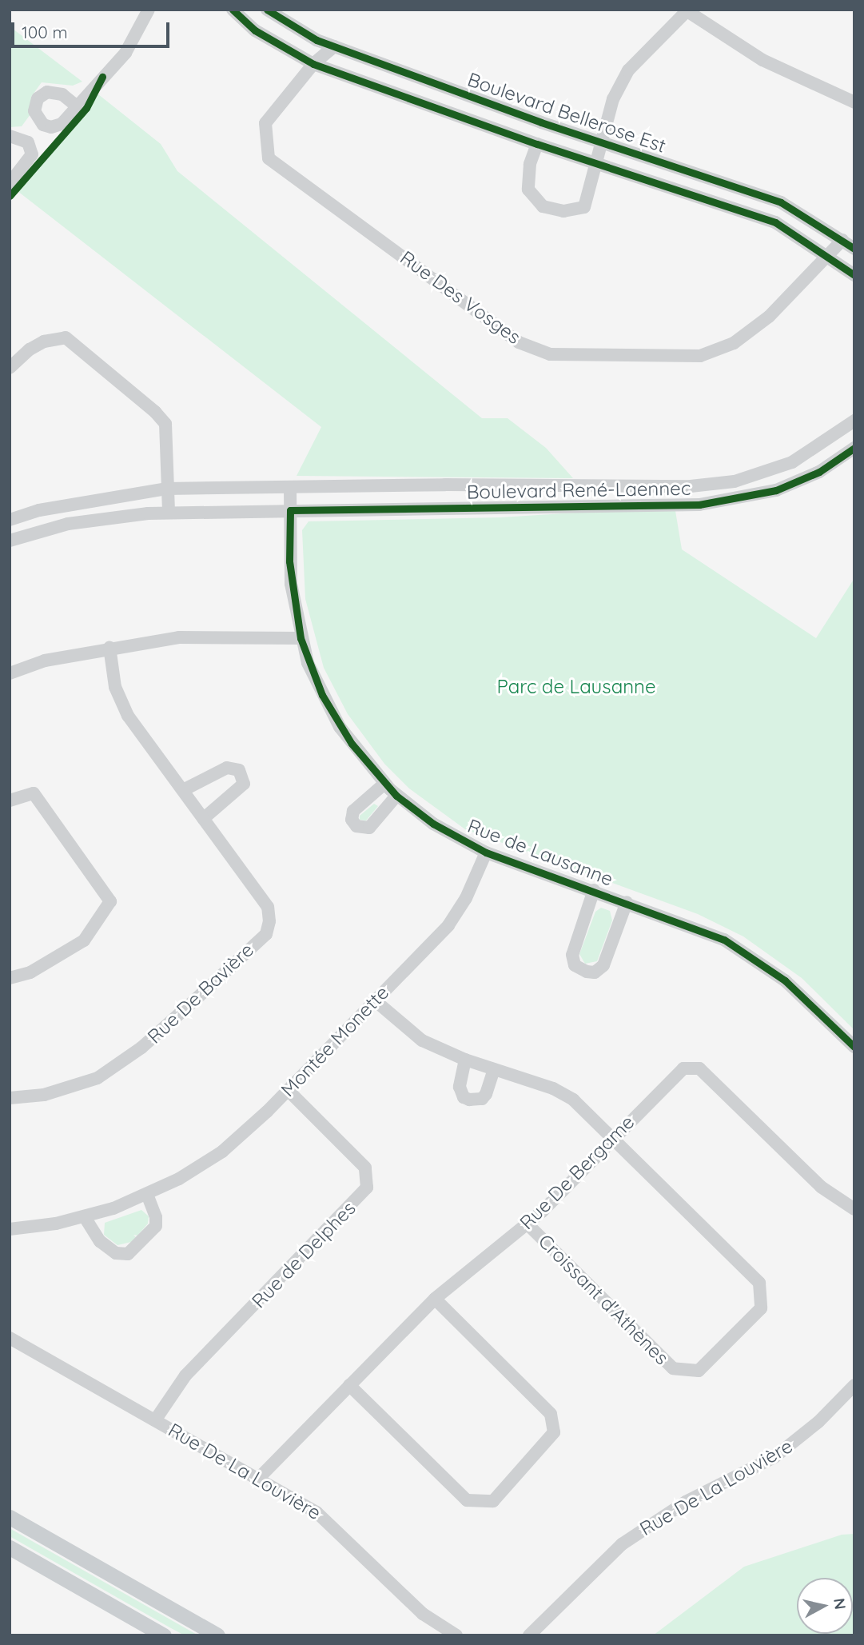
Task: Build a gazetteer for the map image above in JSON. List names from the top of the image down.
{
  "streets": {
    "street": [
      "Boulevard Bellerose Est",
      "Rue Des Vosges",
      "Boulevard René-Laennec",
      "Rue de Lausanne",
      "Rue De Bavière",
      "Montée Monette",
      "Rue De Bergame",
      "Rue de Delphes",
      "Croissant d'Athènes",
      "Rue De La Louvière"
    ]
  },
  "crossings": [
    ["Boulevard Bellerose Est", "Rue Des Vosges"],
    ["Boulevard René-Laennec", "Rue de Lausanne"],
    ["Rue de Lausanne", "Montée Monette"],
    ["Montée Monette", "Rue de Delphes"],
    ["Montée Monette", "Croissant d'Athènes"],
    ["Rue De Bergame", "Croissant d'Athènes"],
    ["Rue De Bergame", "Rue De La Louvière"],
    ["Rue de Delphes", "Rue De La Louvière"]
  ],
  "parks": ["Parc de Lausanne"],
  "scale_bar": "100 m",
  "north": "right"
}
